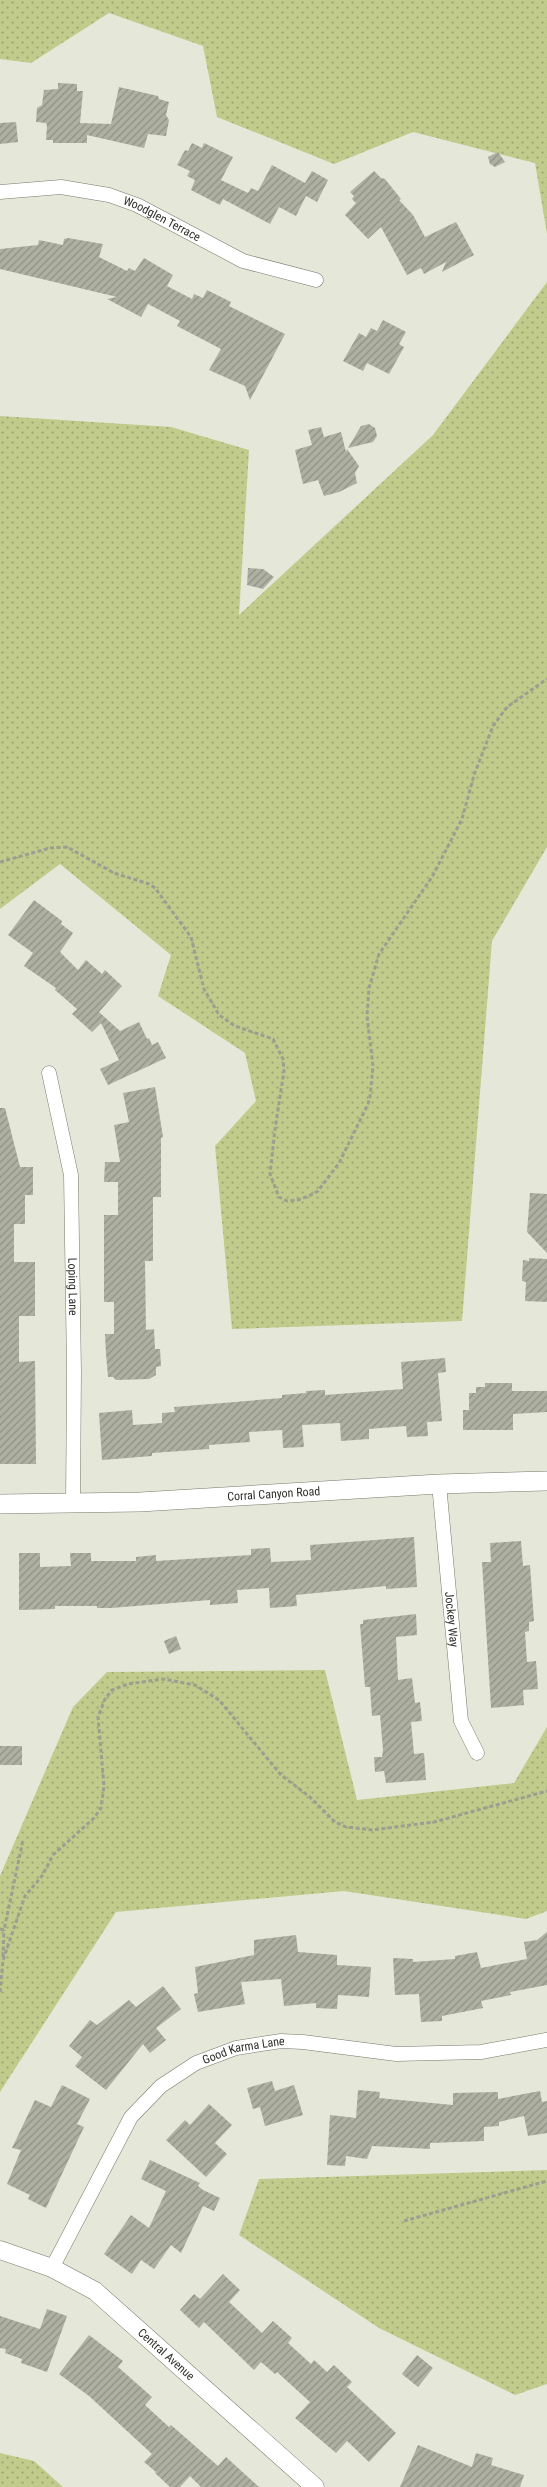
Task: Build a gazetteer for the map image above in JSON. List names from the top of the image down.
{
  "streets": {
    "main road": ["Corral Canyon Road"],
    "street": [
      "Woodglen Terrace",
      "Loping Lane",
      "Jockey Way",
      "Good Karma Lane",
      "Central Avenue"
    ]
  },
  "crossings": [
    ["Loping Lane", "Corral Canyon Road"],
    ["Corral Canyon Road", "Jockey Way"],
    ["Good Karma Lane", "Central Avenue"]
  ]
}
